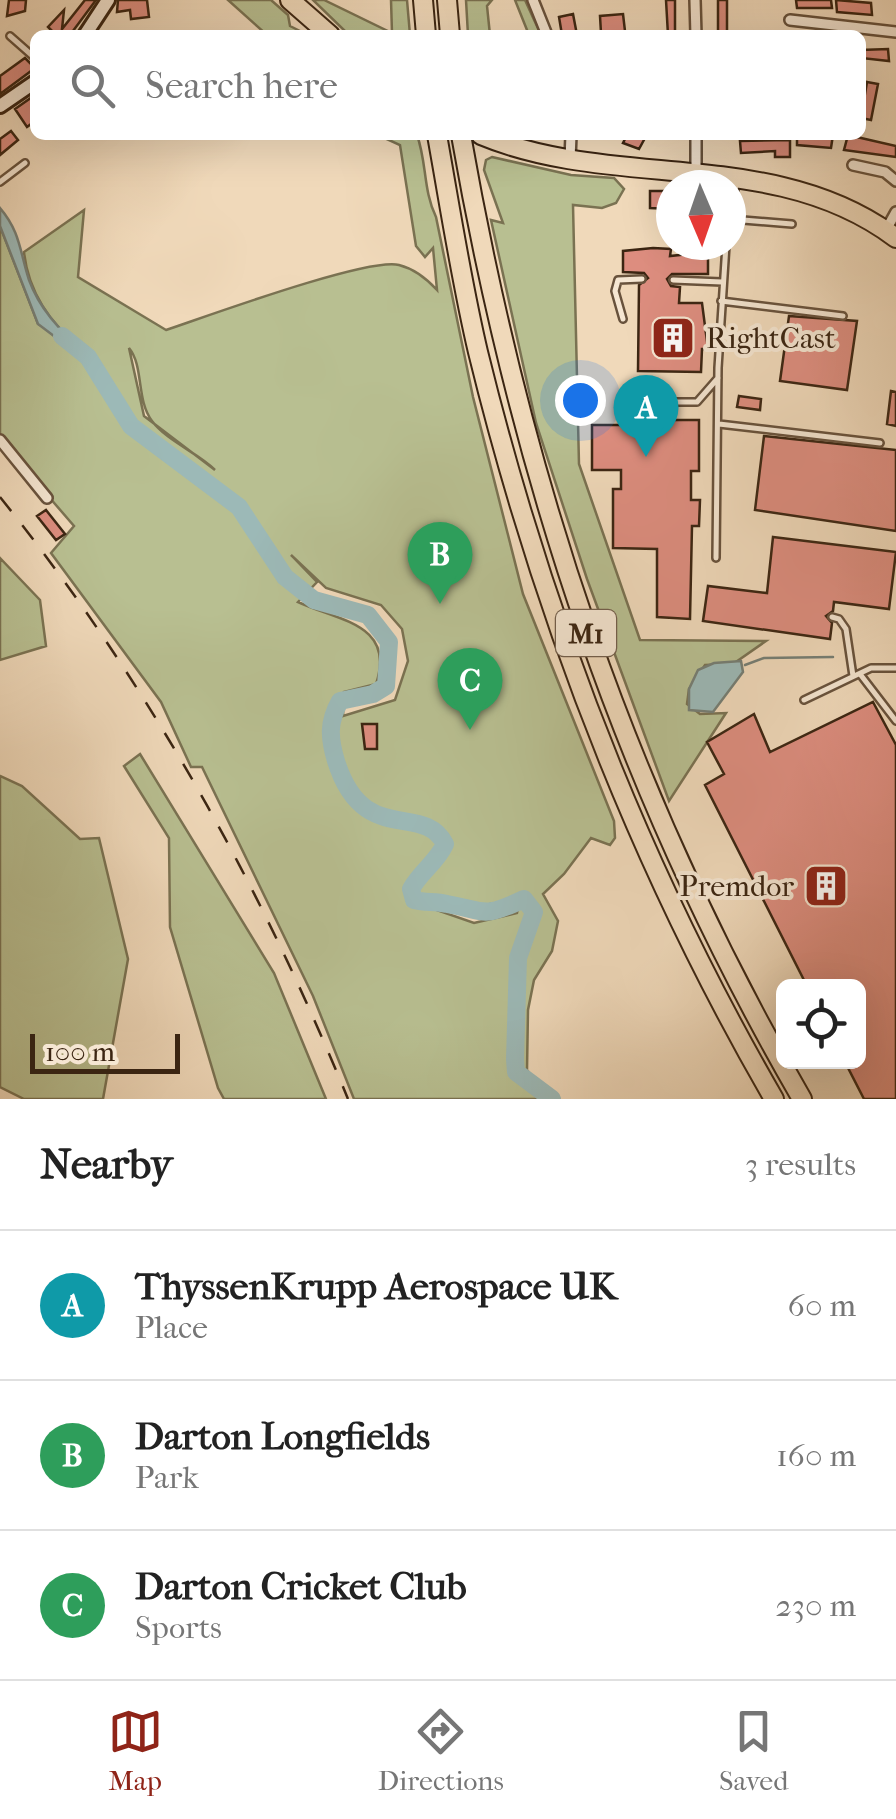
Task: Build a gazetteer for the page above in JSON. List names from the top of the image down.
{
  "streets": {
    "highway": ["M1"]
  },
  "places": {
    "building": ["RightCast", "Premdor"]
  },
  "scale_bar": "100 m",
  "north": "bottom",
  "page": {
    "search": "Search here",
    "pins": ["A", "B", "C"],
    "scale": "100 m",
    "heading": ["Nearby", "3 results"],
    "list": [
      {
        "mark": "A",
        "name": "ThyssenKrupp Aerospace UK",
        "note": "Place",
        "value": "60 m"
      },
      {
        "mark": "B",
        "name": "Darton Longfields",
        "note": "Park",
        "value": "160 m"
      },
      {
        "mark": "C",
        "name": "Darton Cricket Club",
        "note": "Sports",
        "value": "230 m"
      }
    ],
    "nav": ["Map", "Directions", "Saved"]
  }
}
